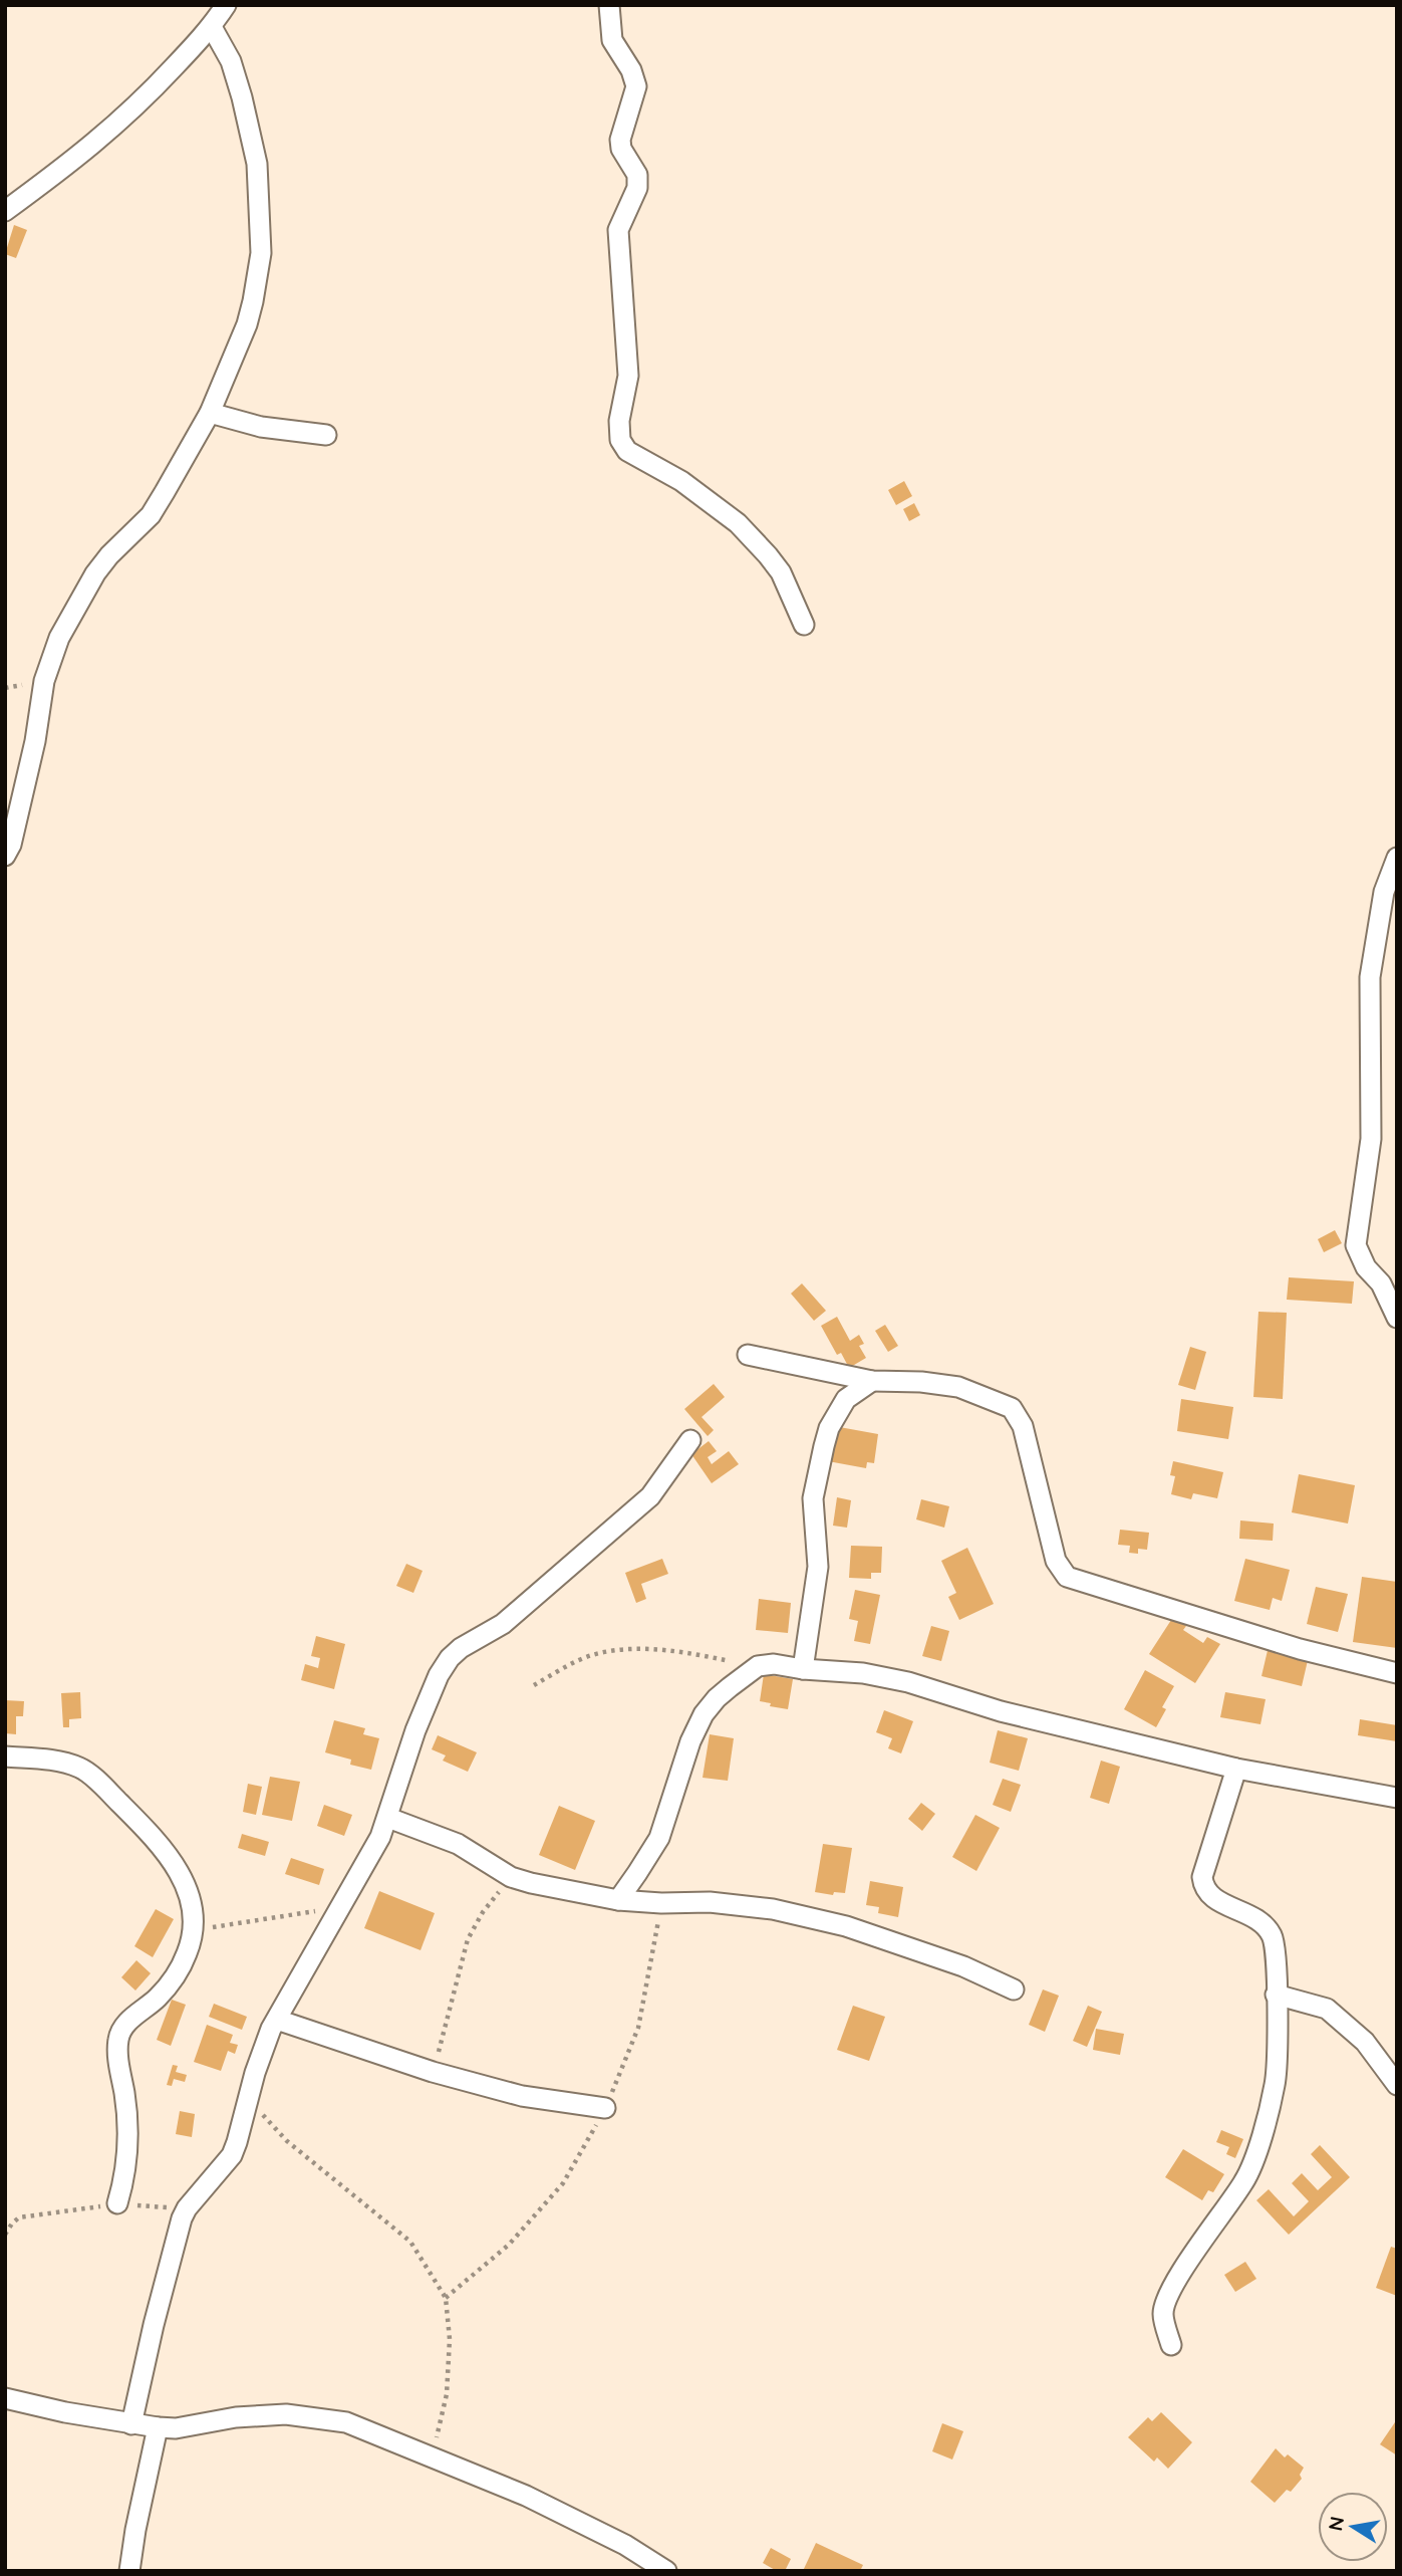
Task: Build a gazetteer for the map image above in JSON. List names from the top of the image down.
{
  "north": "left"
}
